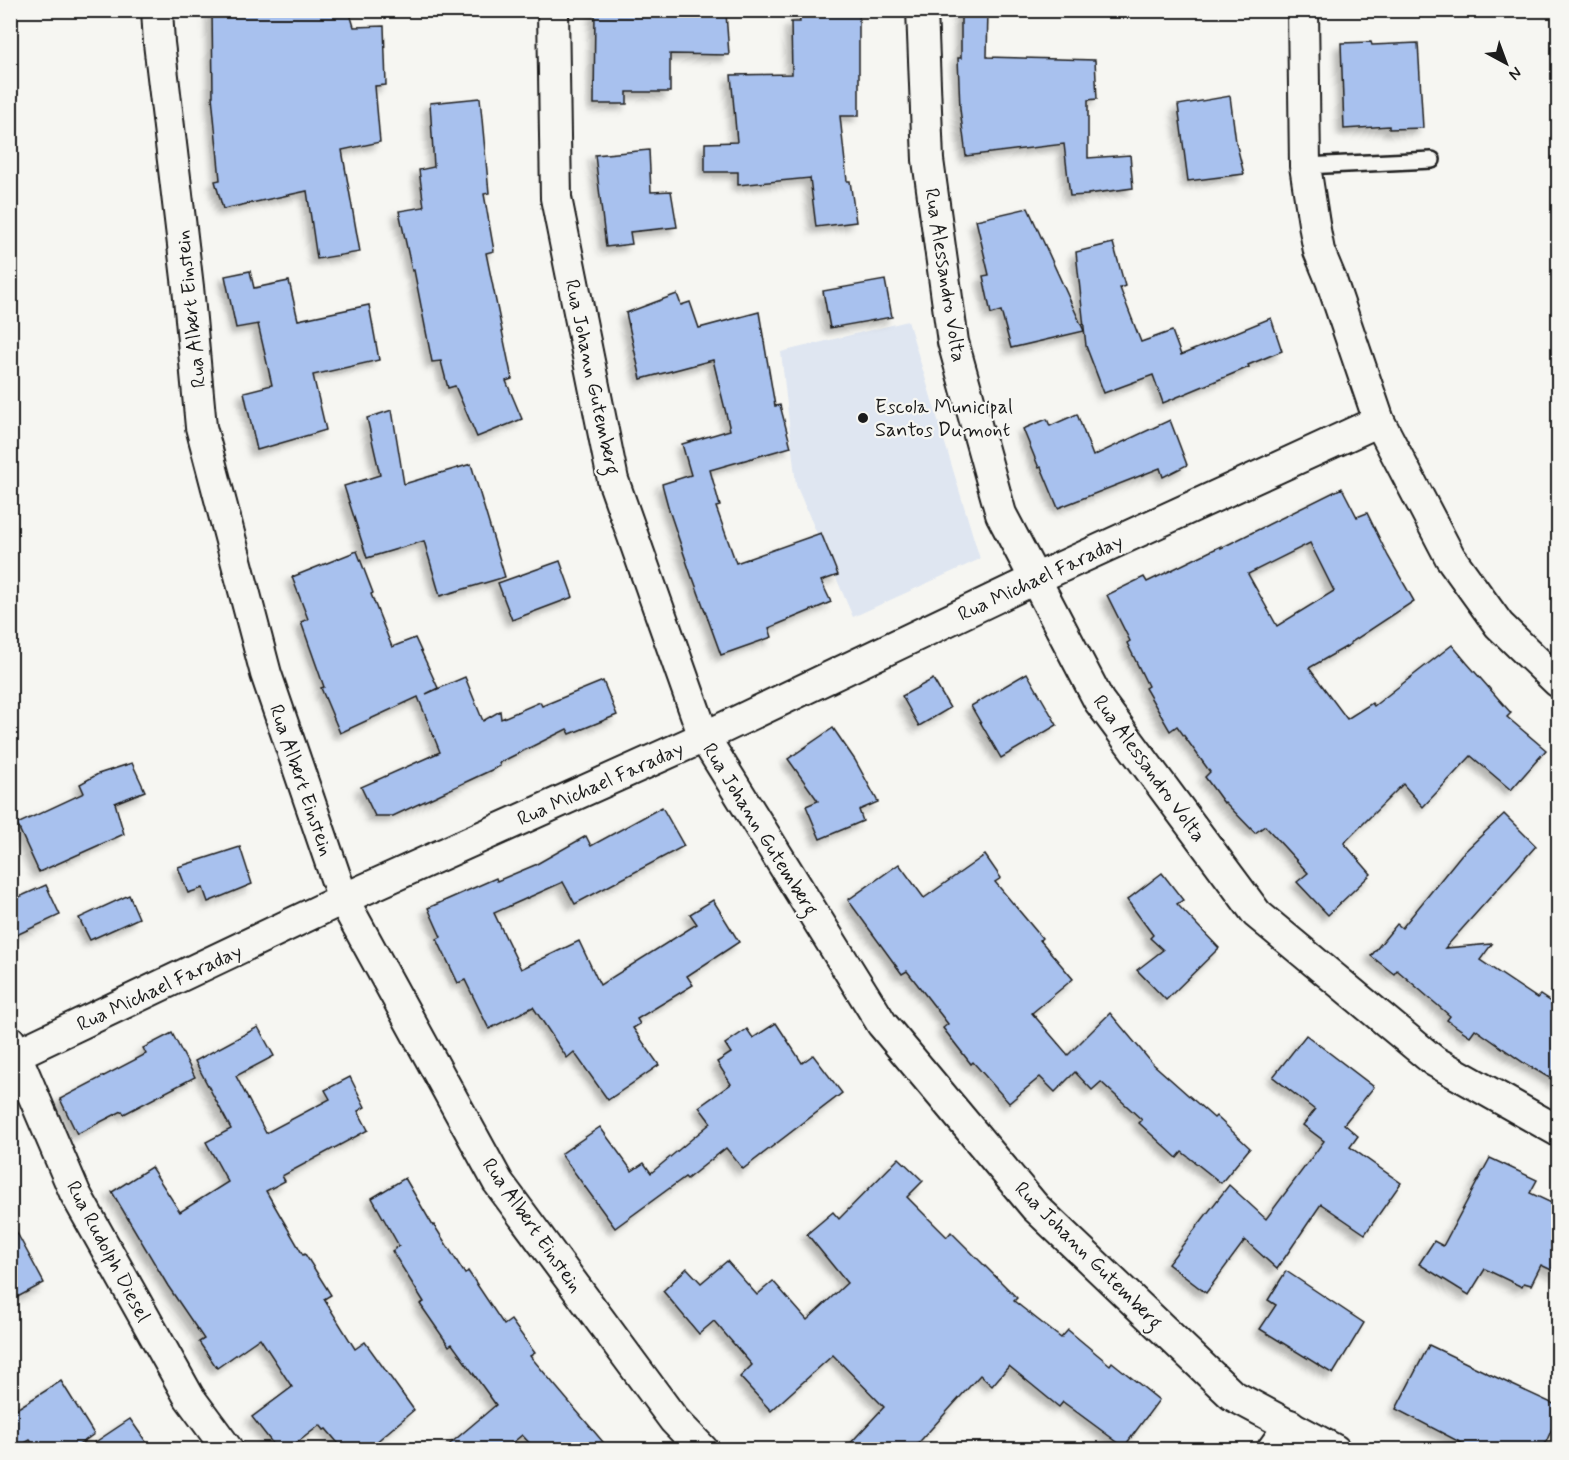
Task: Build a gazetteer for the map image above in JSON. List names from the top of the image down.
{
  "streets": {
    "street": [
      "Rua Alessandro Volta",
      "Rua Albert Einstein",
      "Rua Johann Gutemberg",
      "Rua Michael Faraday",
      "Rua Rudolph Diesel"
    ]
  },
  "crossings": [
    ["Rua Alessandro Volta", "Rua Michael Faraday"],
    ["Rua Albert Einstein", "Rua Michael Faraday"],
    ["Rua Johann Gutemberg", "Rua Michael Faraday"],
    ["Rua Michael Faraday", "Rua Rudolph Diesel"]
  ],
  "places": ["Escola Municipal Santos Dumont"],
  "north": "bottom right"
}
